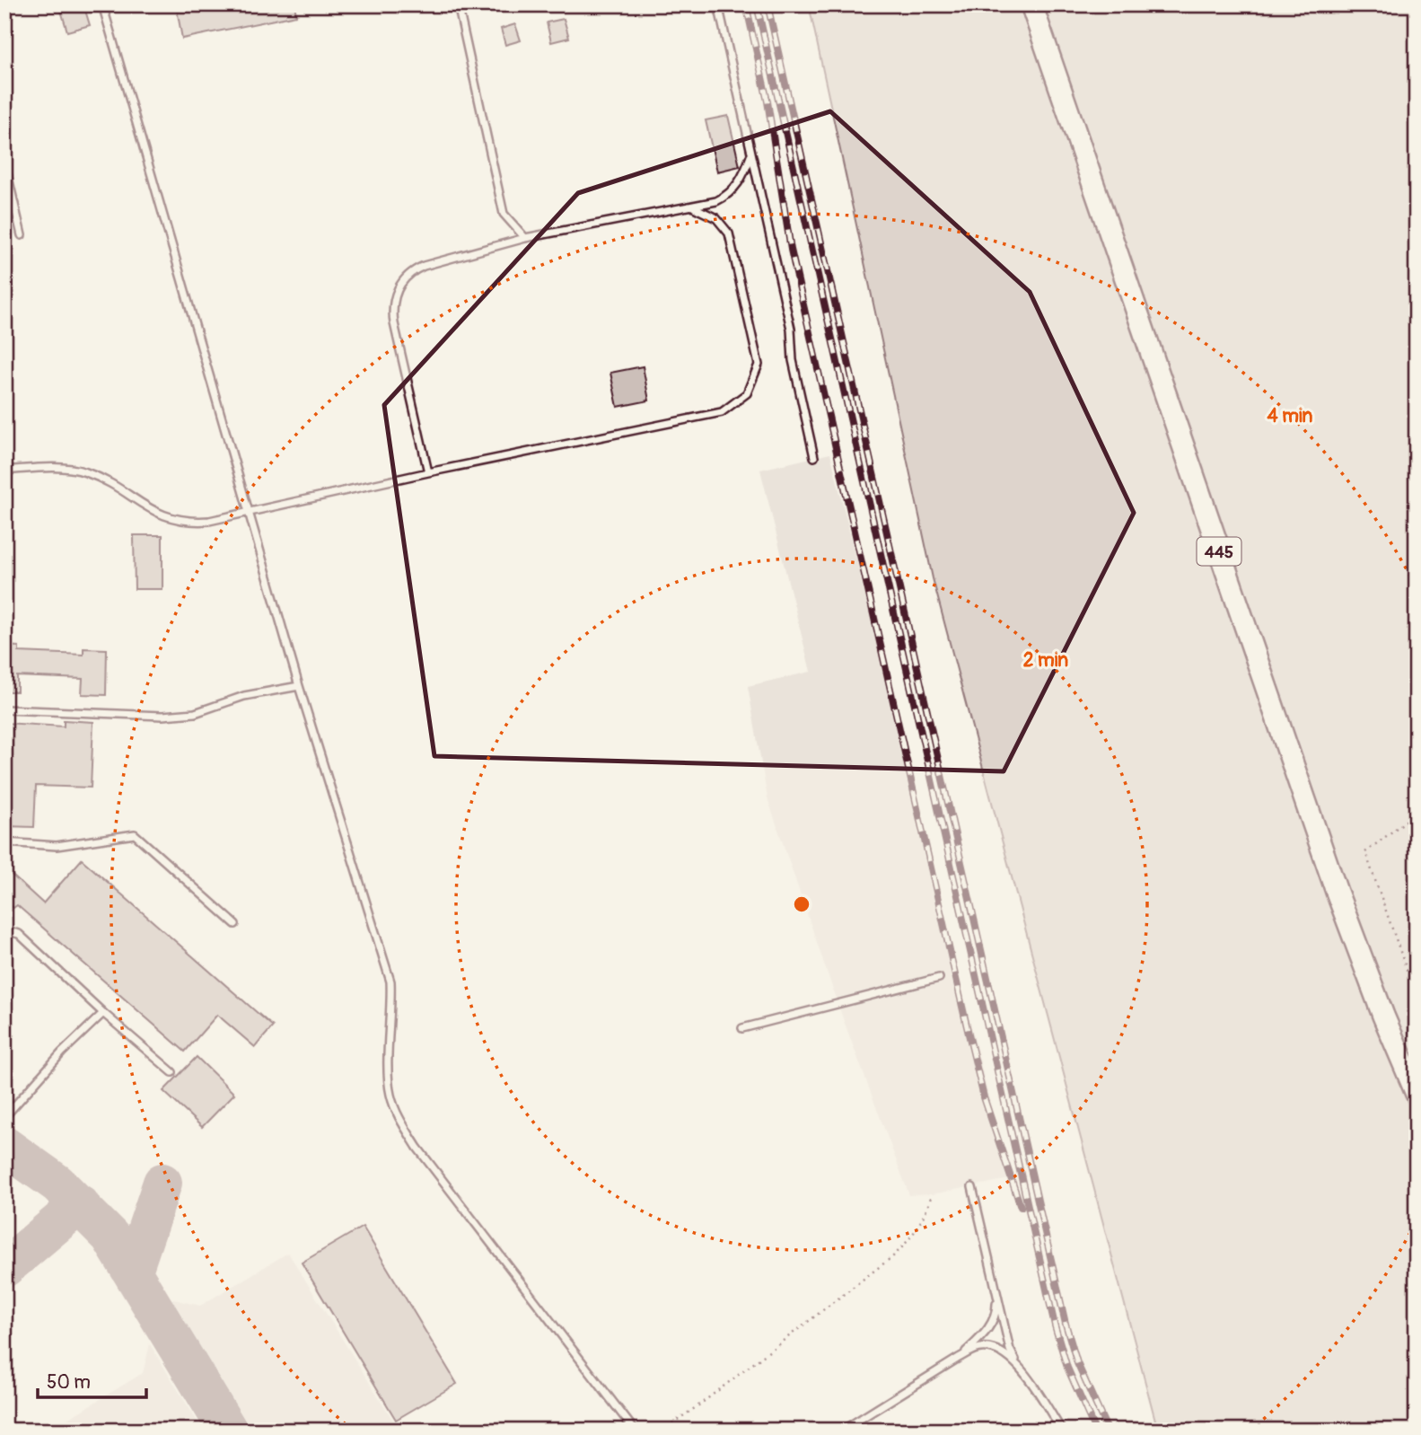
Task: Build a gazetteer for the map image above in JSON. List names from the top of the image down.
{
  "streets": {
    "main road": ["445"]
  },
  "scale_bar": "50 m",
  "rings": ["4 min", "2 min"]
}
